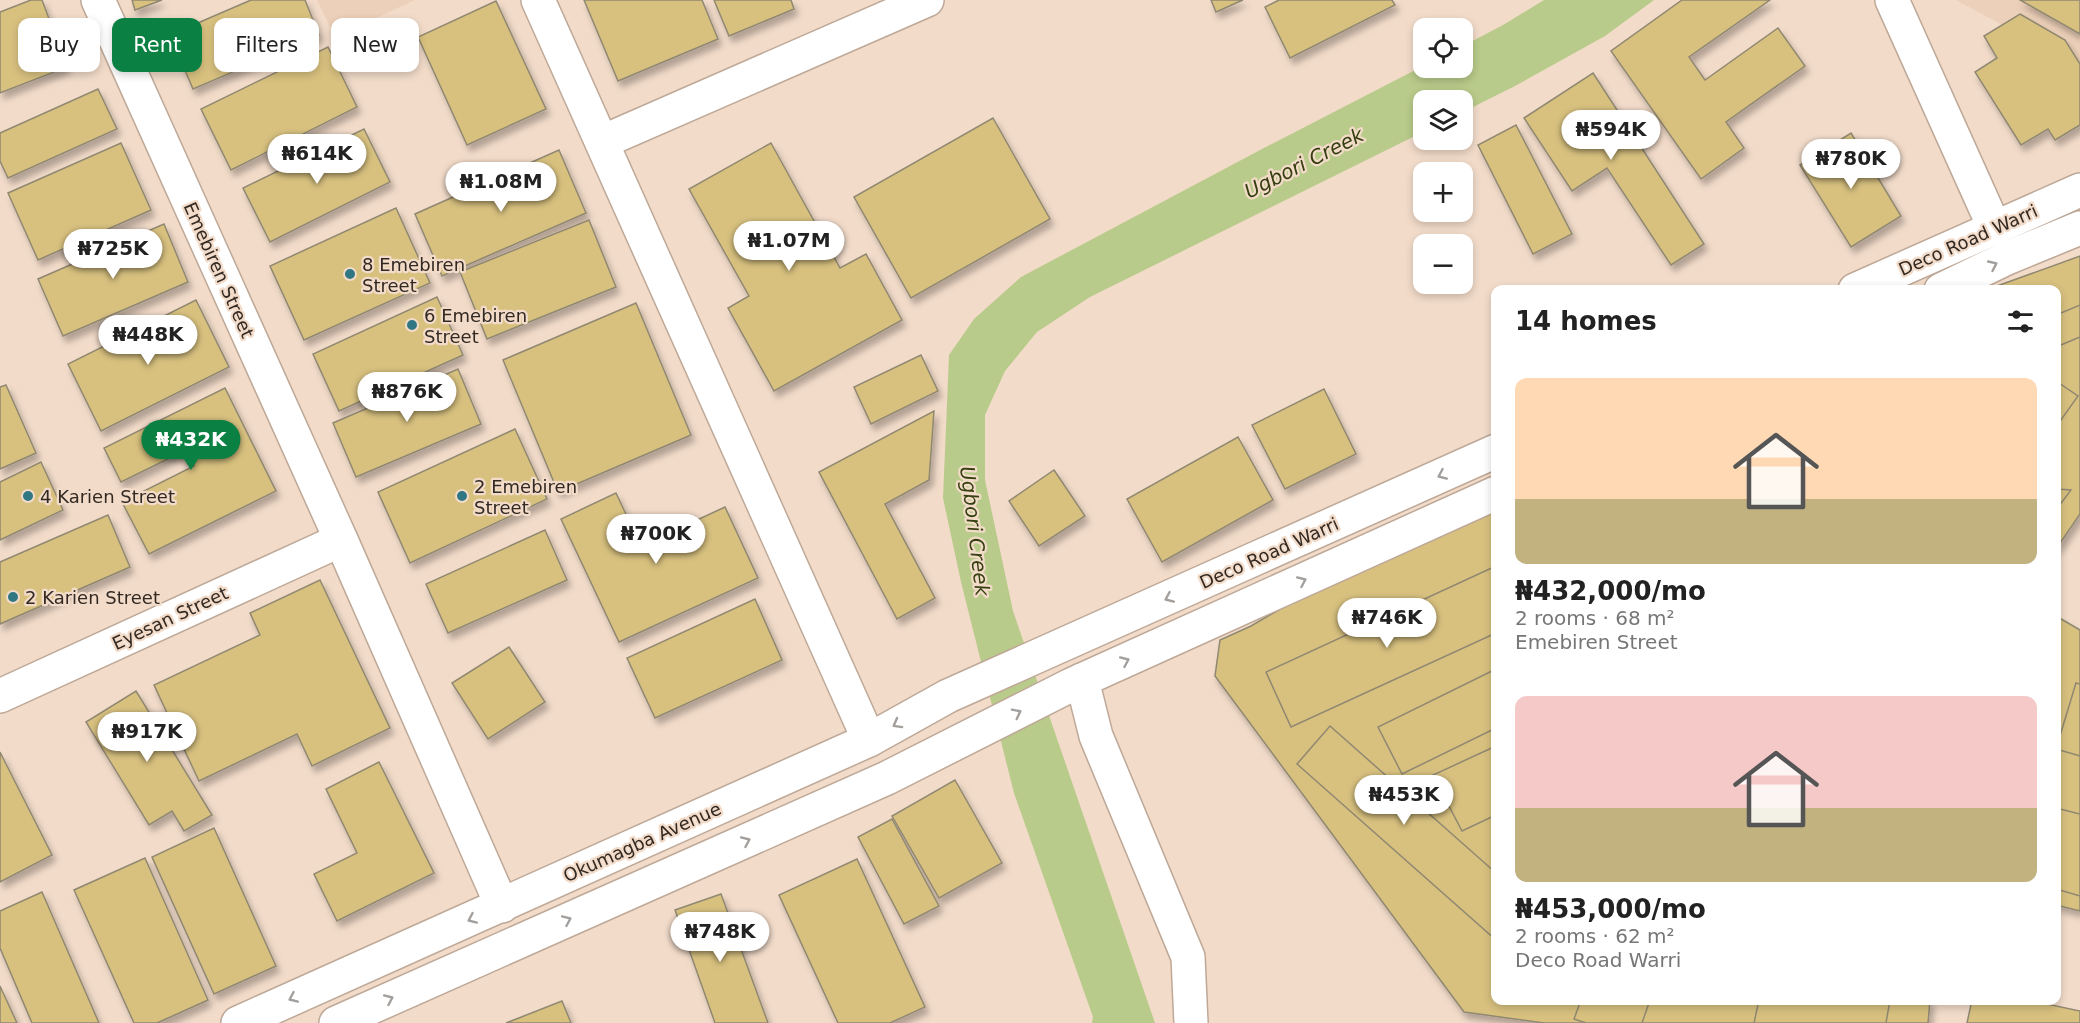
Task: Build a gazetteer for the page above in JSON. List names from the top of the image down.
{
  "streets": {
    "main road": [
      "Deco Road Warri",
      "Emebiren Street",
      "Eyesan Street",
      "Okumagba Avenue"
    ]
  },
  "crossings": [
    ["Deco Road Warri", "Okumagba Avenue"],
    ["Emebiren Street", "Eyesan Street"],
    ["Emebiren Street", "Okumagba Avenue"]
  ],
  "water": ["Ugbori Creek"],
  "places": [
    "8 Emebiren Street",
    "6 Emebiren Street",
    "4 Karien Street",
    "2 Emebiren Street",
    "2 Karien Street"
  ],
  "page": {
    "map_buttons": ["+", "−"],
    "chip": [
      "Buy",
      "Rent",
      "Filters",
      "New"
    ],
    "price": [
      "₦594K",
      "₦614K",
      "₦780K",
      "₦1.08M",
      "₦1.07M",
      "₦725K",
      "₦448K",
      "₦876K",
      "₦432K",
      "₦700K",
      "₦746K",
      "₦917K",
      "₦453K",
      "₦748K"
    ],
    "heading": "14 homes",
    "list": [
      {
        "name": "₦432,000/mo",
        "note": "2 rooms · 68 m² · Emebiren Street"
      },
      {
        "name": "₦453,000/mo",
        "note": "2 rooms · 62 m² · Deco Road Warri"
      }
    ]
  }
}
